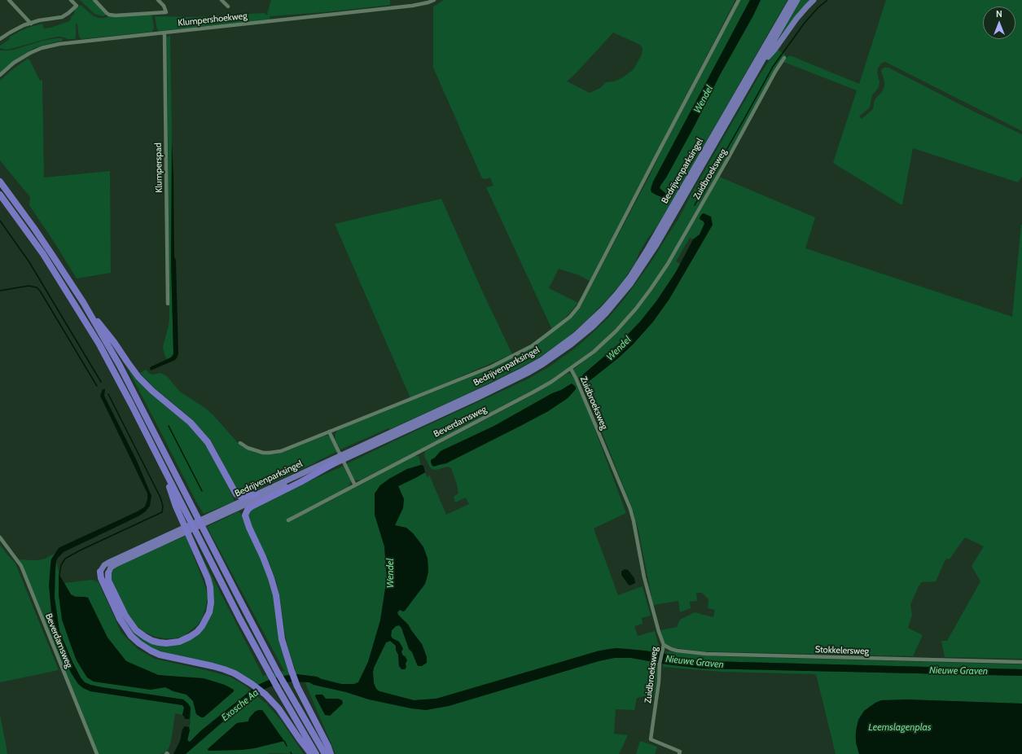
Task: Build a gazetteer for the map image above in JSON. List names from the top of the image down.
{
  "streets": {
    "highway": ["Bedrijvenparksingel"],
    "street": [
      "Klumpershoekweg",
      "Klumperspad",
      "Zuidbroeksweg",
      "Beverdamsweg",
      "Stokkelersweg"
    ]
  },
  "crossings": [
    ["Klumpershoekweg", "Klumperspad"],
    ["Zuidbroeksweg", "Beverdamsweg"],
    ["Zuidbroeksweg", "Stokkelersweg"]
  ],
  "water": [
    "Wendel",
    "Nieuwe Graven",
    "Exosche Aa",
    "Leemslagenplas"
  ],
  "north": "top"
}
